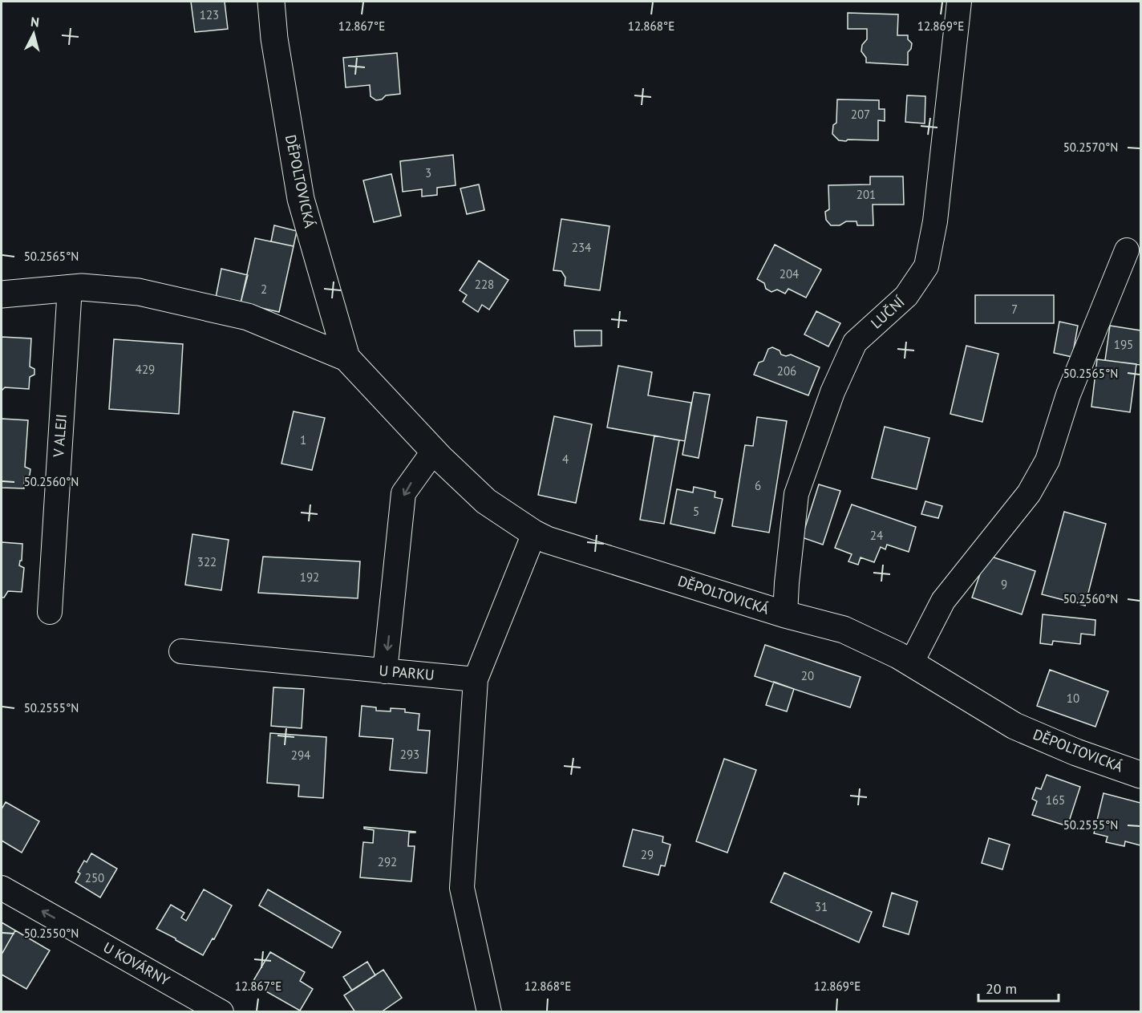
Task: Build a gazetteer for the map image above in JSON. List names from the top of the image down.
{
  "streets": {
    "street": [
      "DĚPOLTOVICKÁ",
      "LUČNÍ",
      "V ALEJI",
      "U PARKU",
      "U KOVÁRNY"
    ]
  },
  "crossings": [
    ["DĚPOLTOVICKÁ", "LUČNÍ"],
    ["DĚPOLTOVICKÁ", "V ALEJI"]
  ],
  "one_way": ["U KOVÁRNY"],
  "house_numbers": [
    "123",
    "207",
    "3",
    "201",
    "234",
    "204",
    "228",
    "2",
    "7",
    "195",
    "429",
    "206",
    "1",
    "4",
    "6",
    "5",
    "24",
    "322",
    "192",
    "9",
    "20",
    "10",
    "293",
    "294",
    "165",
    "29",
    "292",
    "250",
    "31"
  ],
  "scale_bar": "20 m",
  "north": "top",
  "coordinates": [
    "12.867°E",
    "12.868°E",
    "12.869°E",
    "50.2570°N",
    "50.2565°N",
    "50.2560°N",
    "50.2555°N",
    "50.2550°N"
  ]
}
